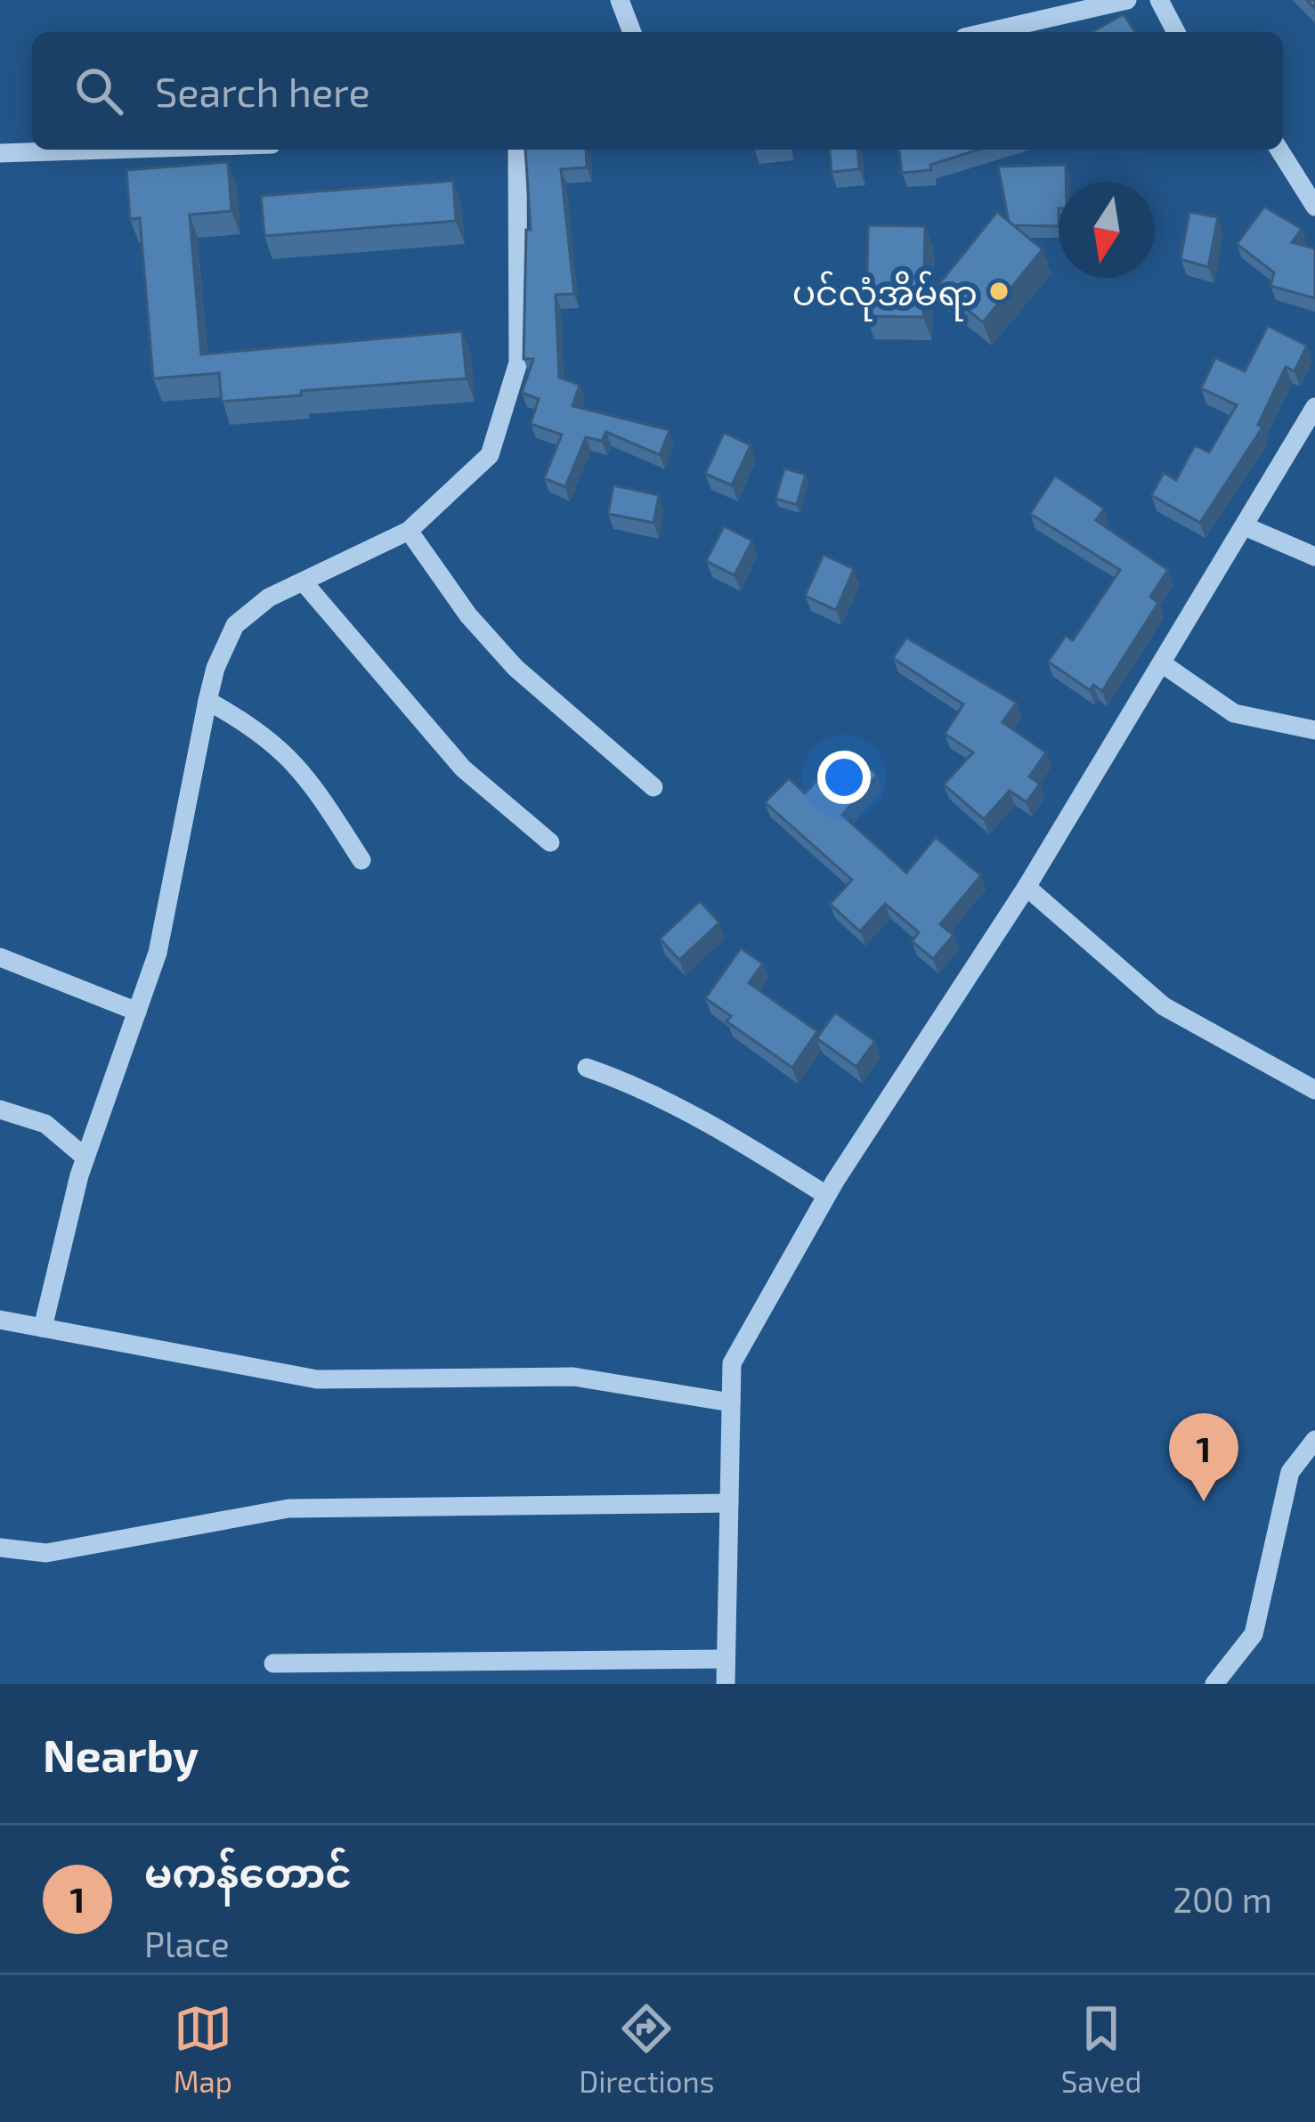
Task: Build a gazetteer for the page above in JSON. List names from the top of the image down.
{
  "places": ["ပင်လုံအိမ်ရာ"],
  "north": "bottom",
  "page": {
    "search": "Search here",
    "pins": "1",
    "heading": "Nearby",
    "list": [
      {
        "mark": "1",
        "name": "မကန်တောင်",
        "note": "Place",
        "value": "200 m"
      }
    ],
    "nav": ["Map", "Directions", "Saved"]
  }
}
